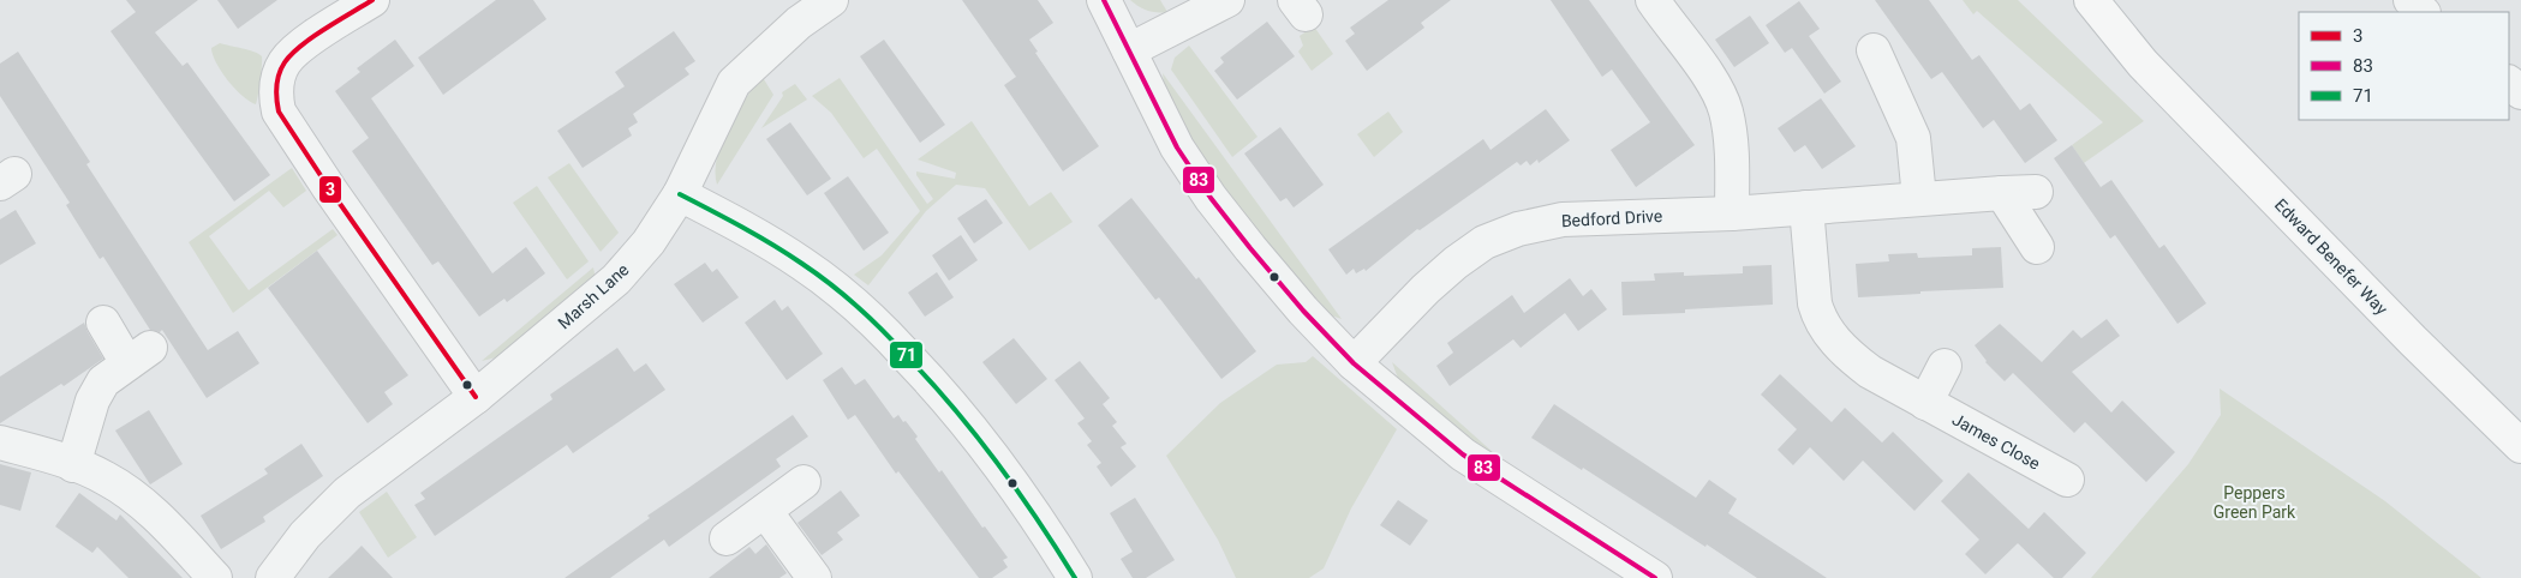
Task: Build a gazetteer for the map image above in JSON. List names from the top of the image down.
{
  "streets": {
    "main road": ["Edward Benefer Way"],
    "street": ["Bedford Drive", "Marsh Lane", "James Close"]
  },
  "crossings": [
    ["Bedford Drive", "James Close"]
  ],
  "parks": ["Peppers Green Park"],
  "lines": ["transit line 3", "transit line 83", "transit line 71"],
  "legend": ["3", "83", "71"]
}
